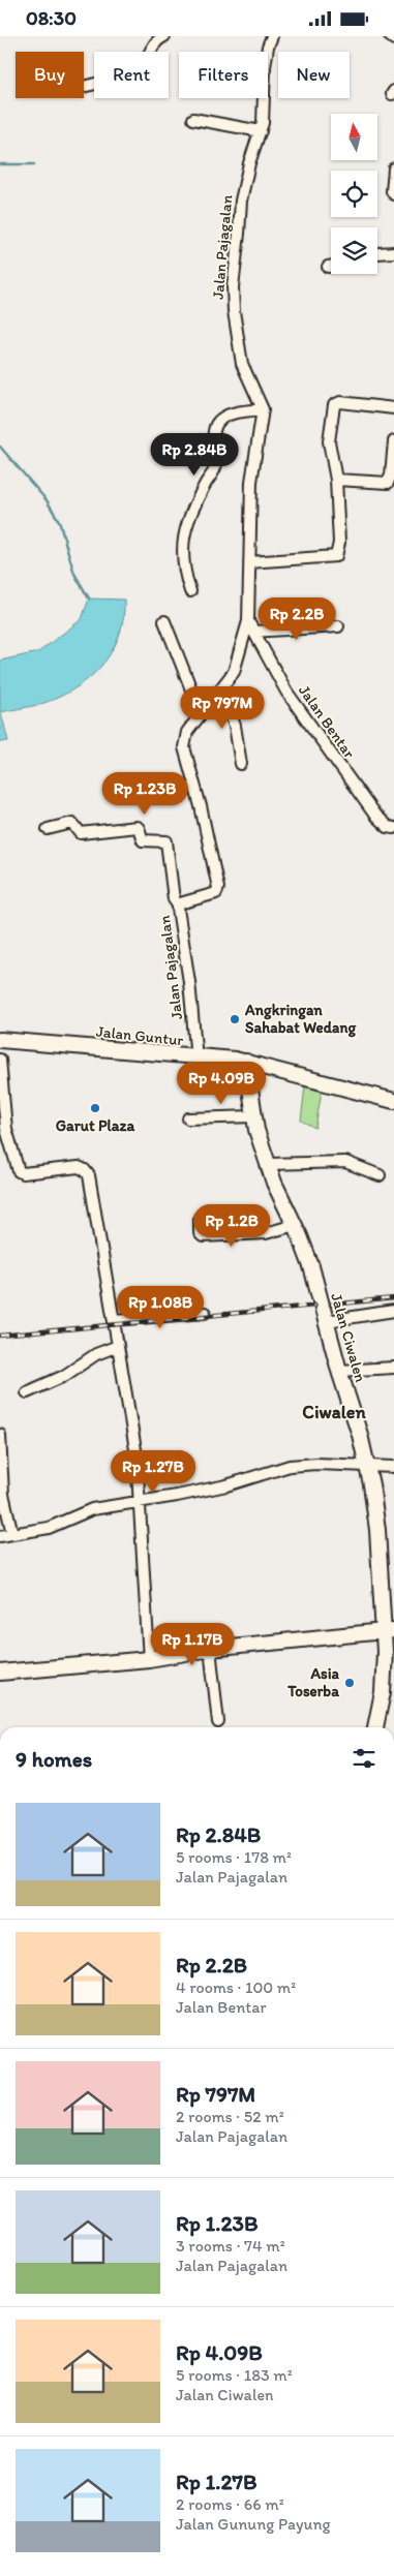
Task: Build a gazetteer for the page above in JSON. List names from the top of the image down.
{
  "streets": {
    "street": [
      "Jalan Pajagalan",
      "Jalan Bentar",
      "Jalan Guntur",
      "Jalan Ciwalen"
    ]
  },
  "crossings": [
    ["Jalan Pajagalan", "Jalan Bentar"],
    ["Jalan Pajagalan", "Jalan Guntur"],
    ["Jalan Guntur", "Jalan Ciwalen"]
  ],
  "districts": ["Ciwalen"],
  "places": ["Angkringan Sahabat Wedang", "Garut Plaza", "Asia Toserba"],
  "north": "top",
  "page": {
    "status": "08:30",
    "chip": [
      "Buy",
      "Rent",
      "Filters",
      "New"
    ],
    "price": [
      "Rp 2.84B",
      "Rp 2.2B",
      "Rp 797M",
      "Rp 1.23B",
      "Rp 4.09B",
      "Rp 1.2B",
      "Rp 1.08B",
      "Rp 1.27B",
      "Rp 1.17B"
    ],
    "heading": "9 homes",
    "list": [
      {
        "name": "Rp 2.84B",
        "note": "5 rooms · 178 m² · Jalan Pajagalan"
      },
      {
        "name": "Rp 2.2B",
        "note": "4 rooms · 100 m² · Jalan Bentar"
      },
      {
        "name": "Rp 797M",
        "note": "2 rooms · 52 m² · Jalan Pajagalan"
      },
      {
        "name": "Rp 1.23B",
        "note": "3 rooms · 74 m² · Jalan Pajagalan"
      },
      {
        "name": "Rp 4.09B",
        "note": "5 rooms · 183 m² · Jalan Ciwalen"
      },
      {
        "name": "Rp 1.27B",
        "note": "2 rooms · 66 m² · Jalan Gunung Payung"
      }
    ]
  }
}
